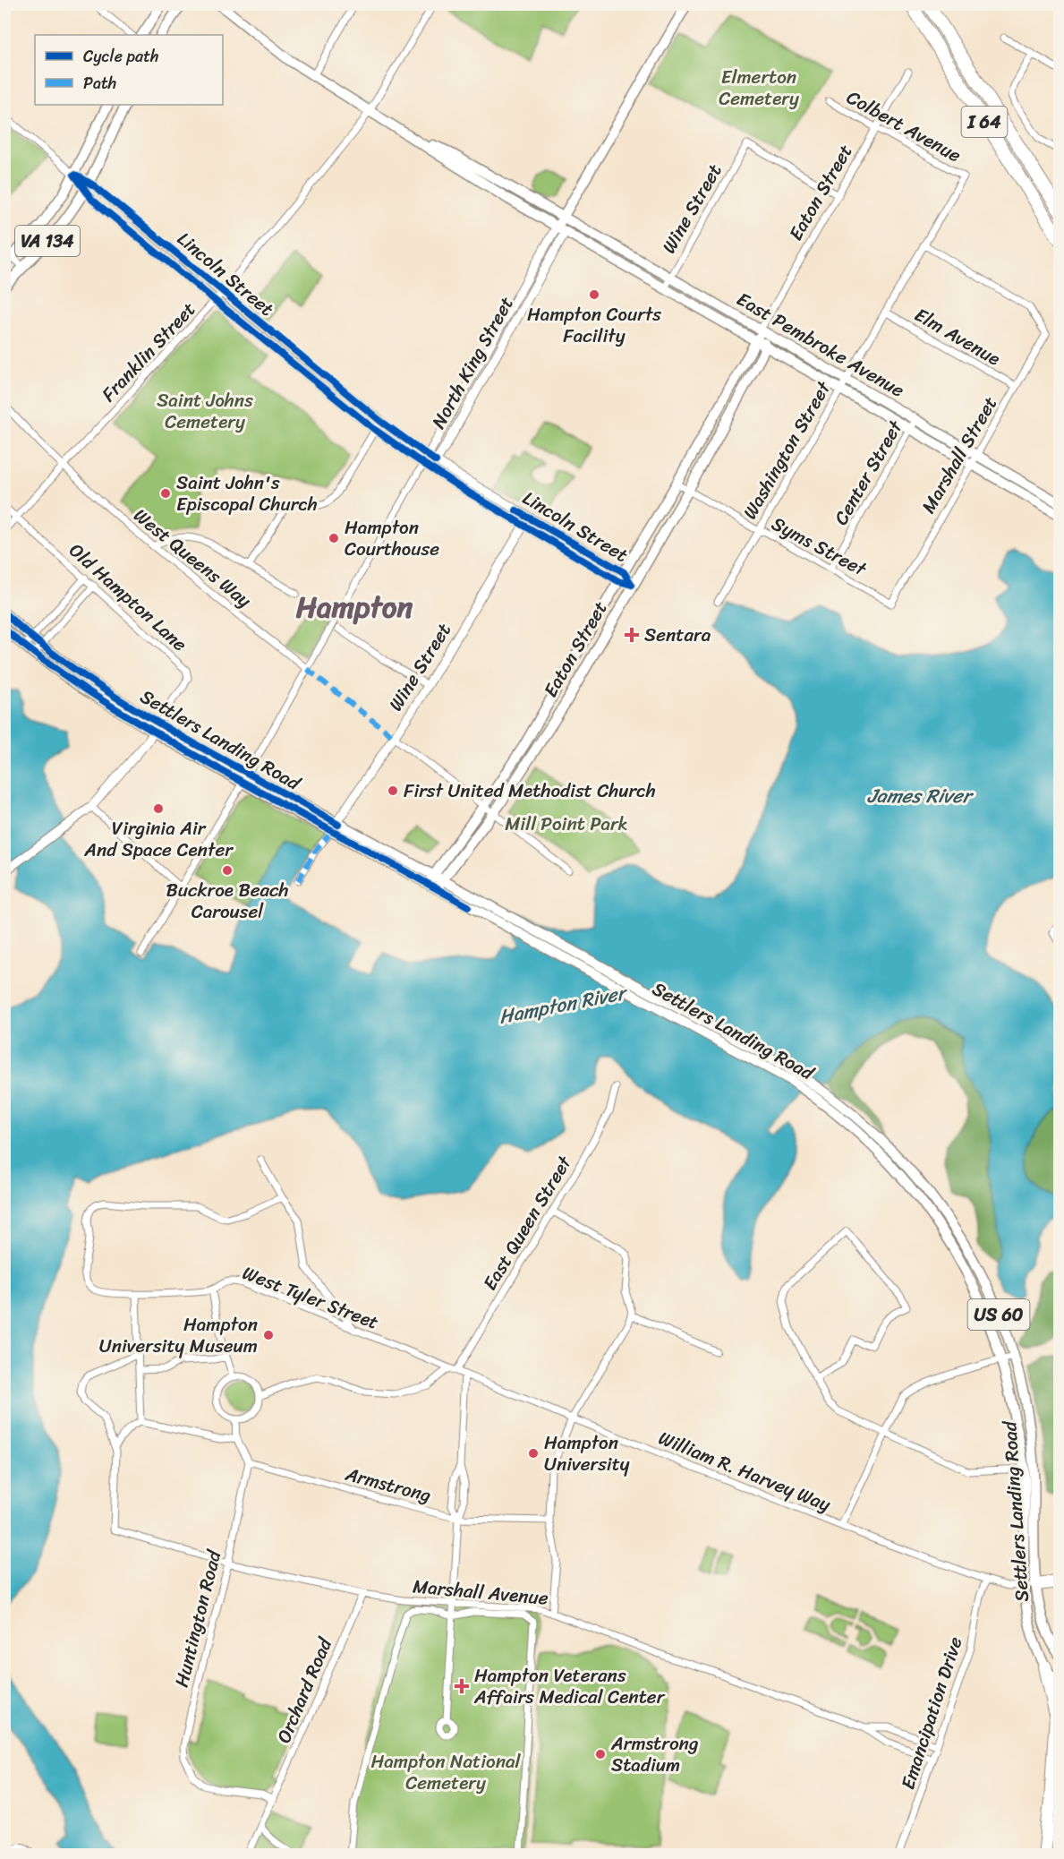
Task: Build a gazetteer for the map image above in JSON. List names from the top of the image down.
{
  "streets": {
    "highway": ["I 64", "US 60"],
    "main road": [
      "Eaton Street",
      "VA 134",
      "East Pembroke Avenue",
      "North King Street",
      "Settlers Landing Road"
    ],
    "street": [
      "Colbert Avenue",
      "Wine Street",
      "Lincoln Street",
      "Elm Avenue",
      "Franklin Street",
      "Washington Street",
      "Marshall Street",
      "Center Street",
      "Syms Street",
      "West Queens Way",
      "Old Hampton Lane",
      "East Queen Street",
      "West Tyler Street",
      "William R. Harvey Way",
      "Armstrong",
      "Marshall Avenue",
      "Huntington Road",
      "Orchard Road",
      "Emancipation Drive"
    ]
  },
  "crossings": [
    ["Colbert Avenue", "Eaton Street"],
    ["Colbert Avenue", "Washington Street"],
    ["Eaton Street", "Wine Street"],
    ["Eaton Street", "Lincoln Street"],
    ["Eaton Street", "East Pembroke Avenue"],
    ["Eaton Street", "Syms Street"],
    ["Eaton Street", "Settlers Landing Road"],
    ["Wine Street", "Lincoln Street"],
    ["Wine Street", "East Pembroke Avenue"],
    ["Wine Street", "Settlers Landing Road"],
    ["VA 134", "Lincoln Street"],
    ["Lincoln Street", "Franklin Street"],
    ["Lincoln Street", "North King Street"],
    ["Elm Avenue", "Washington Street"],
    ["Elm Avenue", "Marshall Street"],
    ["East Pembroke Avenue", "North King Street"],
    ["East Pembroke Avenue", "Washington Street"],
    ["East Pembroke Avenue", "Marshall Street"],
    ["East Pembroke Avenue", "Center Street"],
    ["Franklin Street", "West Queens Way"],
    ["Franklin Street", "Old Hampton Lane"],
    ["Washington Street", "Marshall Street"],
    ["Washington Street", "Syms Street"],
    ["Marshall Street", "Syms Street"],
    ["Center Street", "Syms Street"],
    ["Old Hampton Lane", "Settlers Landing Road"],
    ["Settlers Landing Road", "US 60"],
    ["Settlers Landing Road", "William R. Harvey Way"],
    ["East Queen Street", "West Tyler Street"],
    ["East Queen Street", "William R. Harvey Way"],
    ["West Tyler Street", "William R. Harvey Way"],
    ["William R. Harvey Way", "Emancipation Drive"],
    ["Armstrong", "Huntington Road"],
    ["Marshall Avenue", "Huntington Road"],
    ["Marshall Avenue", "Orchard Road"],
    ["Marshall Avenue", "Emancipation Drive"],
    ["Huntington Road", "Orchard Road"]
  ],
  "districts": ["Hampton"],
  "water": ["James River", "Hampton River"],
  "parks": [
    "Elmerton Cemetery",
    "Saint Johns Cemetery",
    "Mill Point Park",
    "Hampton National Cemetery"
  ],
  "places": {
    "other": [
      "Hampton Courts Facility",
      "Saint John's Episcopal Church",
      "Hampton Courthouse",
      "First United Methodist Church",
      "Virginia Air And Space Center",
      "Buckroe Beach Carousel",
      "Hampton University Museum",
      "Hampton University",
      "Armstrong Stadium"
    ],
    "health": ["Sentara", "Hampton Veterans Affairs Medical Center"]
  },
  "legend": ["Cycle path", "Path"]
}
